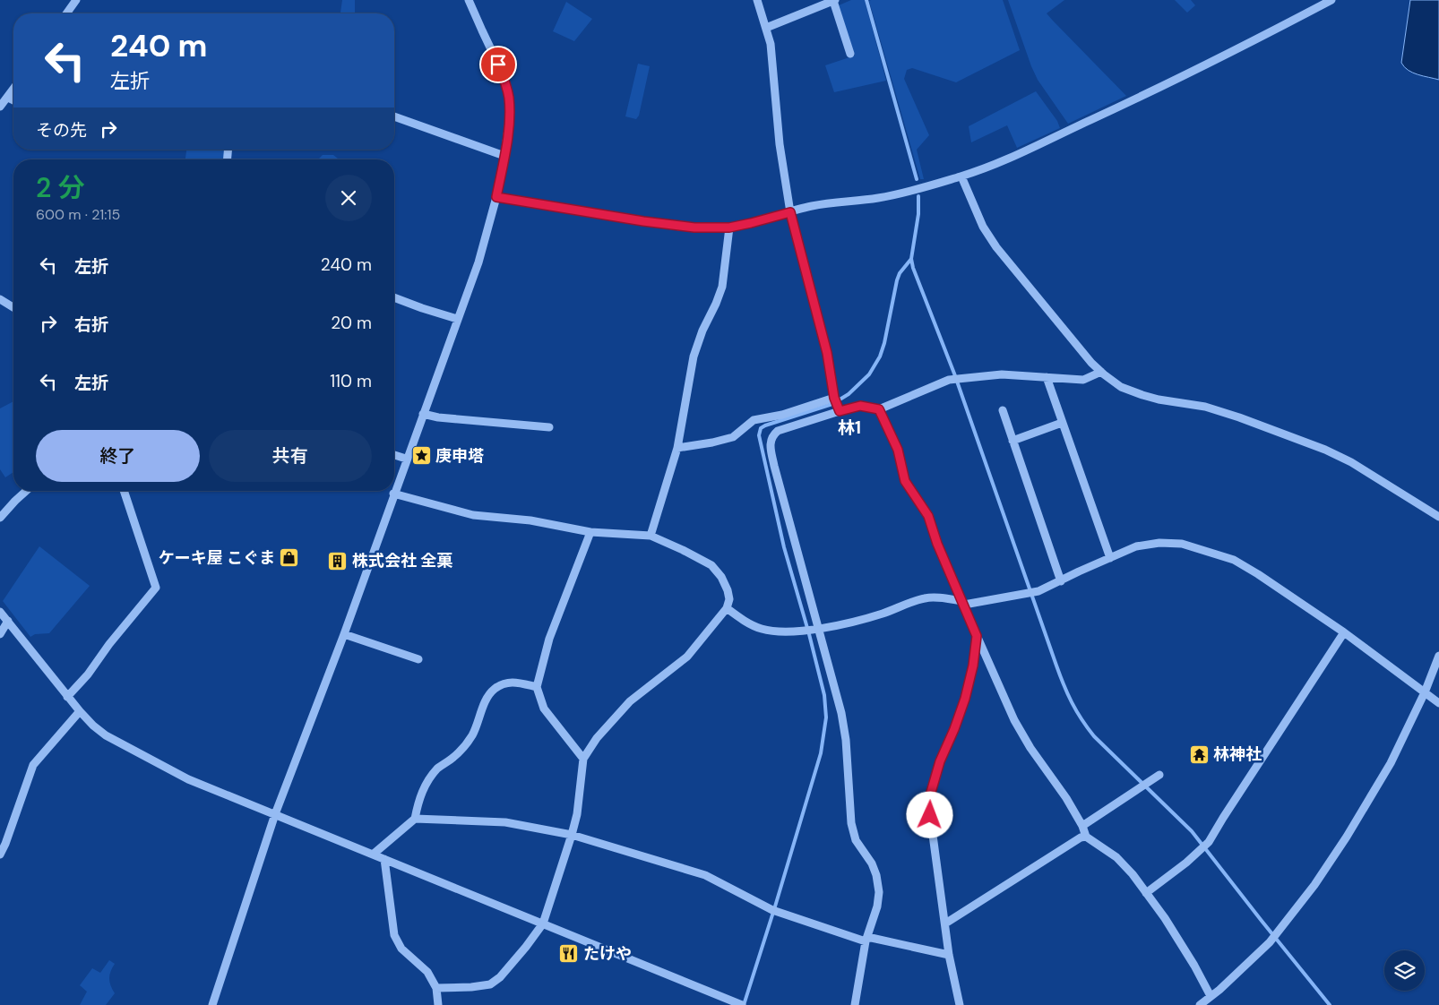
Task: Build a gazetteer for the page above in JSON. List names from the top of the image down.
{
  "districts": ["林1"],
  "places": {
    "place": ["庚申塔"],
    "shop": ["ケーキ屋 こぐま"],
    "building": ["株式会社 全菓"],
    "temple": ["林神社"],
    "restaurant": ["たけや"]
  },
  "page": {
    "turn": ["240 m", "左折"],
    "then": "その先",
    "heading": ["2 分", "600 m · 21:15"],
    "list": [
      {
        "name": "左折",
        "value": "240 m"
      },
      {
        "name": "右折",
        "value": "20 m"
      },
      {
        "name": "左折",
        "value": "110 m"
      }
    ],
    "buttons": ["終了", "共有"]
  }
}
